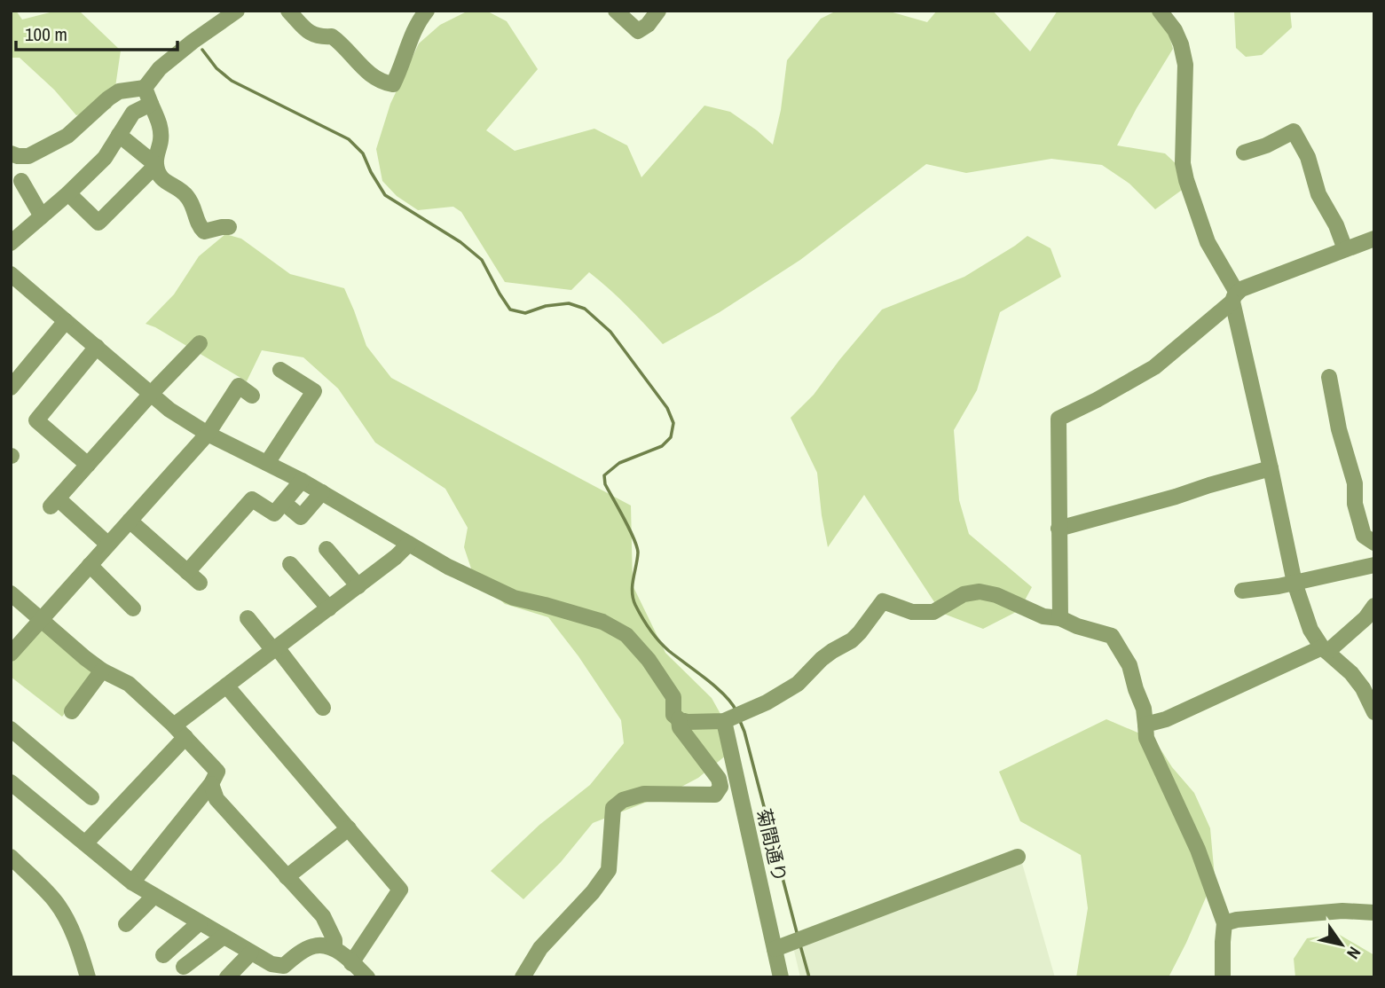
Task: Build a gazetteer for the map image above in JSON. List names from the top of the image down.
{
  "streets": {
    "street": ["菊間通り"]
  },
  "scale_bar": "100 m",
  "north": "bottom right"
}
